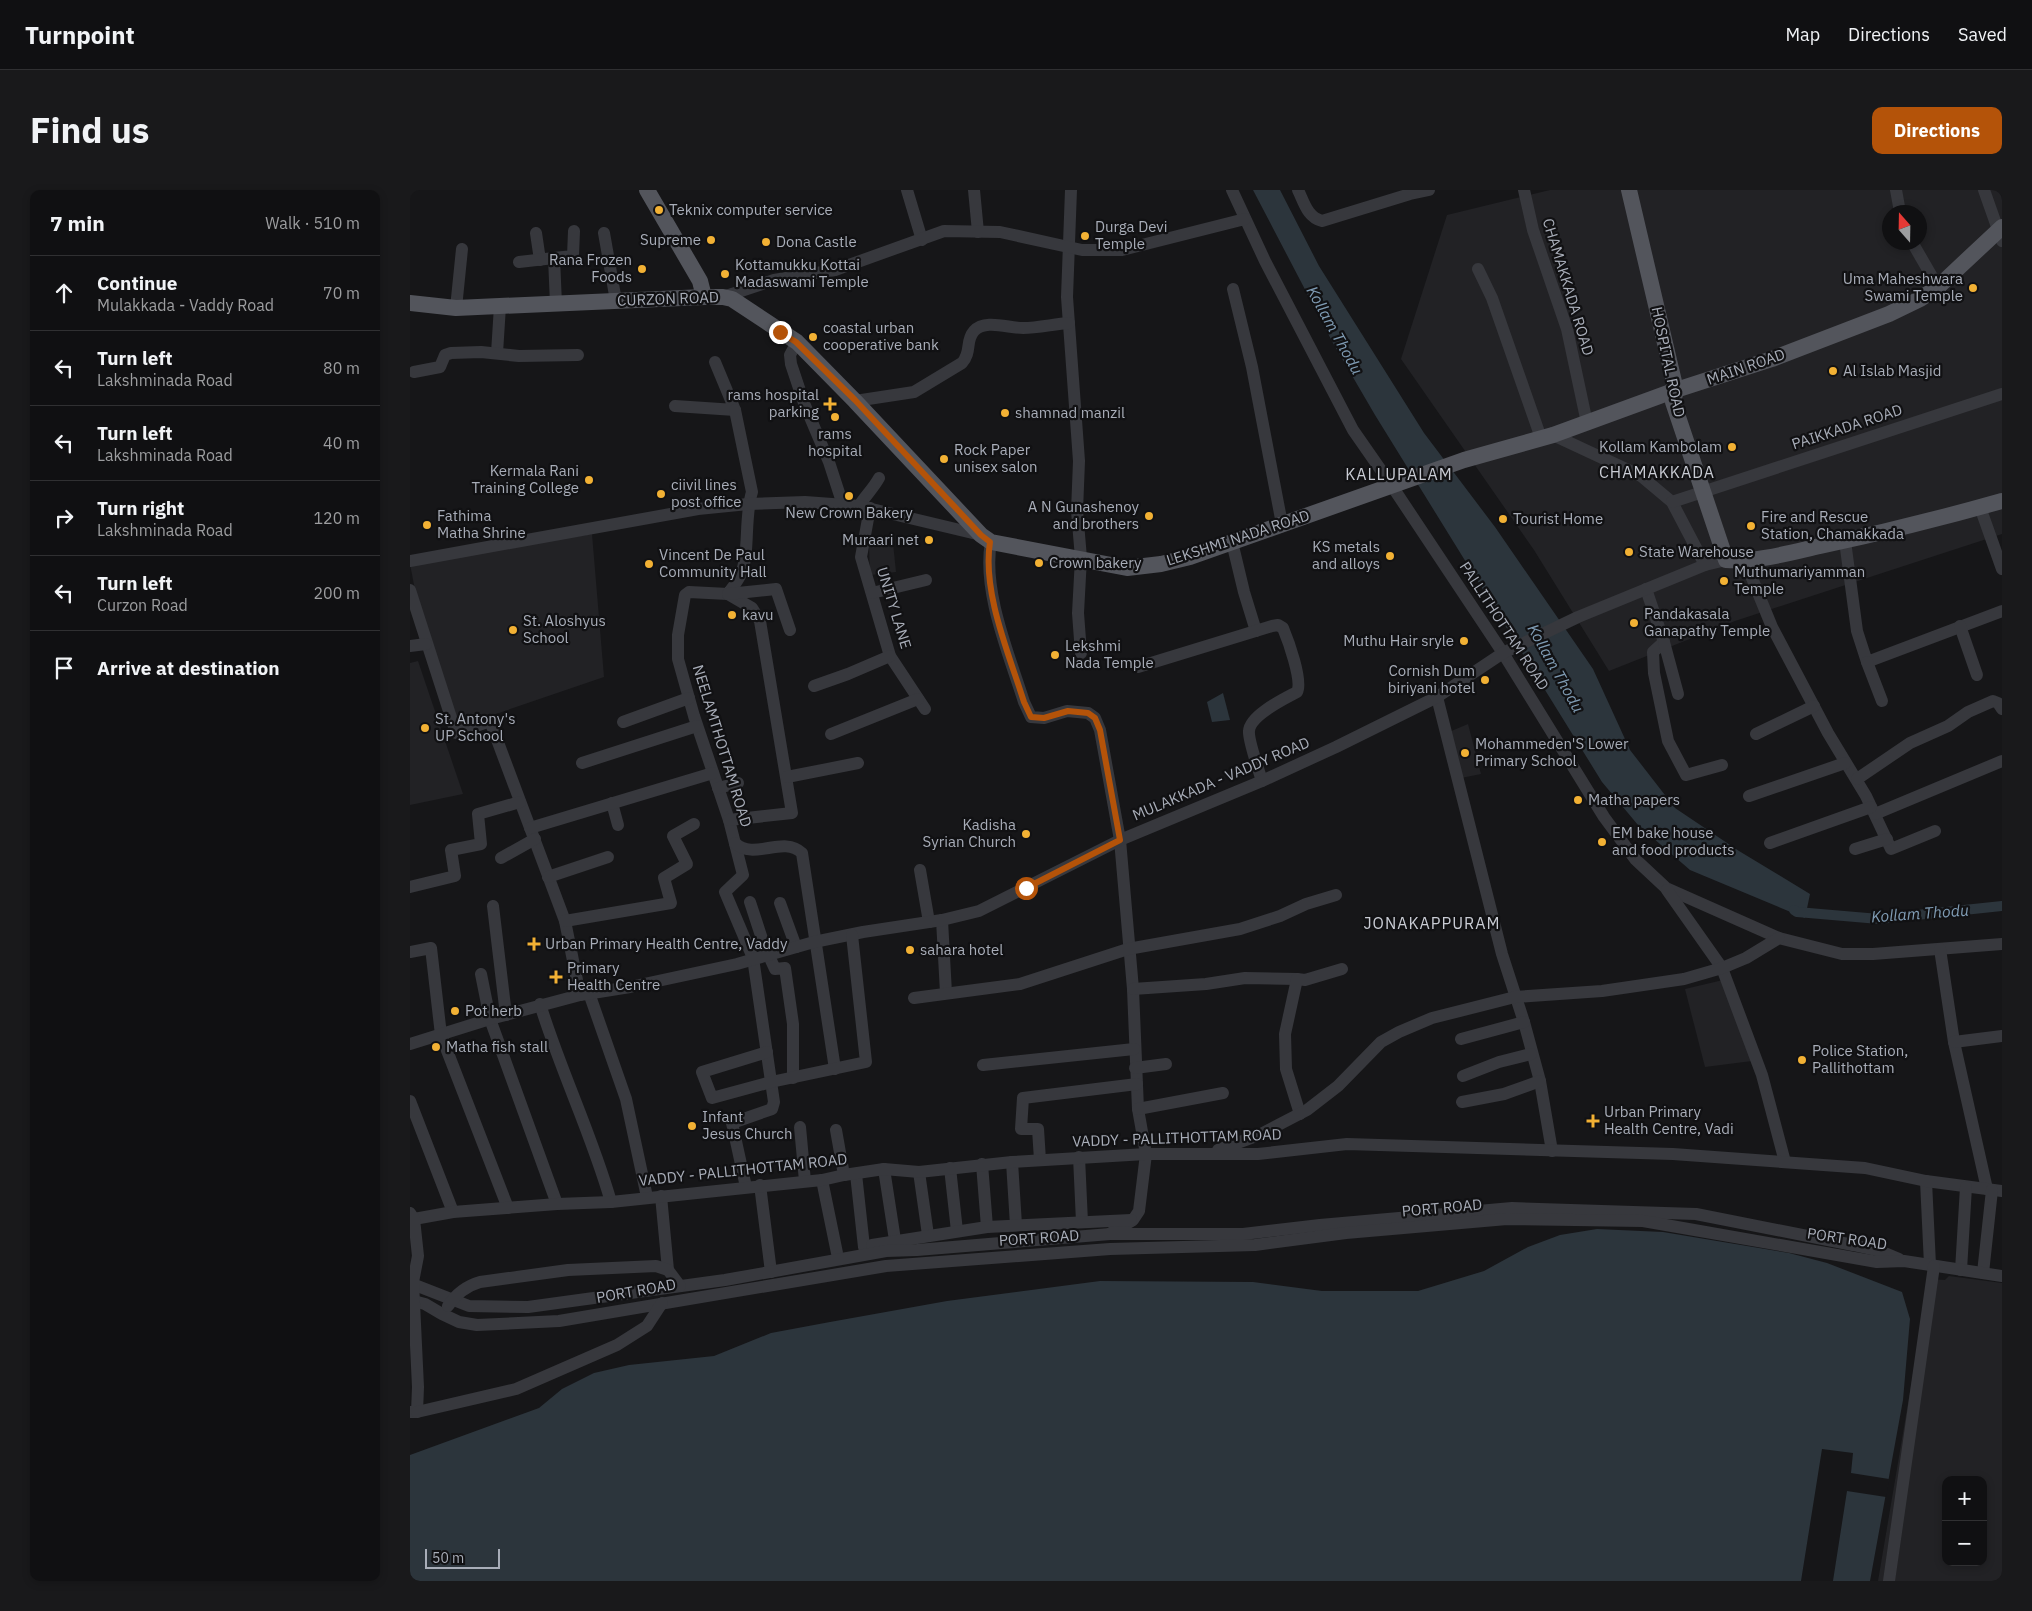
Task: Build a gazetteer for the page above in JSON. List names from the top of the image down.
{
  "streets": {
    "main road": [
      "CURZON ROAD",
      "HOSPITAL ROAD",
      "MAIN ROAD",
      "LEKSHMI NADA ROAD"
    ],
    "street": [
      "CHAMAKKADA ROAD",
      "PAIKKADA ROAD",
      "UNITY LANE",
      "PALLITHOTTAM ROAD",
      "NEELAMTHOTTAM ROAD",
      "MULAKKADA - VADDY ROAD",
      "VADDY - PALLITHOTTAM ROAD",
      "PORT ROAD"
    ]
  },
  "crossings": [
    ["CHAMAKKADA ROAD", "MAIN ROAD"],
    ["CURZON ROAD", "LEKSHMI NADA ROAD"],
    ["HOSPITAL ROAD", "MAIN ROAD"],
    ["HOSPITAL ROAD", "PAIKKADA ROAD"],
    ["HOSPITAL ROAD", "MULAKKADA - VADDY ROAD"],
    ["MAIN ROAD", "LEKSHMI NADA ROAD"],
    ["MAIN ROAD", "PALLITHOTTAM ROAD"],
    ["LEKSHMI NADA ROAD", "PALLITHOTTAM ROAD"],
    ["PALLITHOTTAM ROAD", "MULAKKADA - VADDY ROAD"],
    ["NEELAMTHOTTAM ROAD", "MULAKKADA - VADDY ROAD"]
  ],
  "districts": ["CHAMAKKADA", "KALLUPALAM", "JONAKAPPURAM"],
  "water": ["Kollam Thodu"],
  "places": {
    "other": [
      "Teknix computer service",
      "Durga Devi Temple",
      "Supreme",
      "Dona Castle",
      "Rana Frozen Foods",
      "Kottamukku Kottai Madaswami Temple",
      "Uma Maheshwara Swami Temple",
      "coastal urban cooperative bank",
      "Al Islab Masjid",
      "shamnad manzil",
      "rams hospital",
      "Kollam Kambolam",
      "Rock Paper unisex salon",
      "Kermala Rani Training College",
      "ciivil lines post office",
      "New Crown Bakery",
      "A N Gunashenoy and brothers",
      "Tourist Home",
      "Fathima Matha Shrine",
      "Fire and Rescue Station, Chamakkada",
      "Muraari net",
      "State Warehouse",
      "KS metals and alloys",
      "Crown bakery",
      "Vincent De Paul Community Hall",
      "Muthumariyamman Temple",
      "kavu",
      "Pandakasala Ganapathy Temple",
      "St. Aloshyus School",
      "Muthu Hair sryle",
      "Lekshmi Nada Temple",
      "Cornish Dum biriyani hotel",
      "St. Antony's UP School",
      "Mohammeden'S Lower Primary School",
      "Matha papers",
      "Kadisha Syrian Church",
      "EM bake house and food products",
      "sahara hotel",
      "Pot herb",
      "Matha fish stall",
      "Police Station, Pallithottam",
      "Infant Jesus Church"
    ],
    "health": [
      "rams hospital parking",
      "Urban Primary Health Centre, Vaddy",
      "Primary Health Centre",
      "Urban Primary Health Centre, Vadi"
    ]
  },
  "scale_bar": "50 m",
  "north": "top",
  "page": {
    "header": "Turnpoint",
    "nav": ["Map", "Directions", "Saved"],
    "title": "Find us",
    "buttons": "Directions",
    "heading": ["7 min", "Walk · 510 m"],
    "list": [
      ["Continue", "Mulakkada - Vaddy Road", "70 m"],
      ["Turn left", "Lakshminada Road", "80 m"],
      ["Turn left", "Lakshminada Road", "40 m"],
      ["Turn right", "Lakshminada Road", "120 m"],
      ["Turn left", "Curzon Road", "200 m"],
      "Arrive at destination"
    ],
    "map_buttons": ["+", "−"],
    "scale": "50 m"
  }
}
